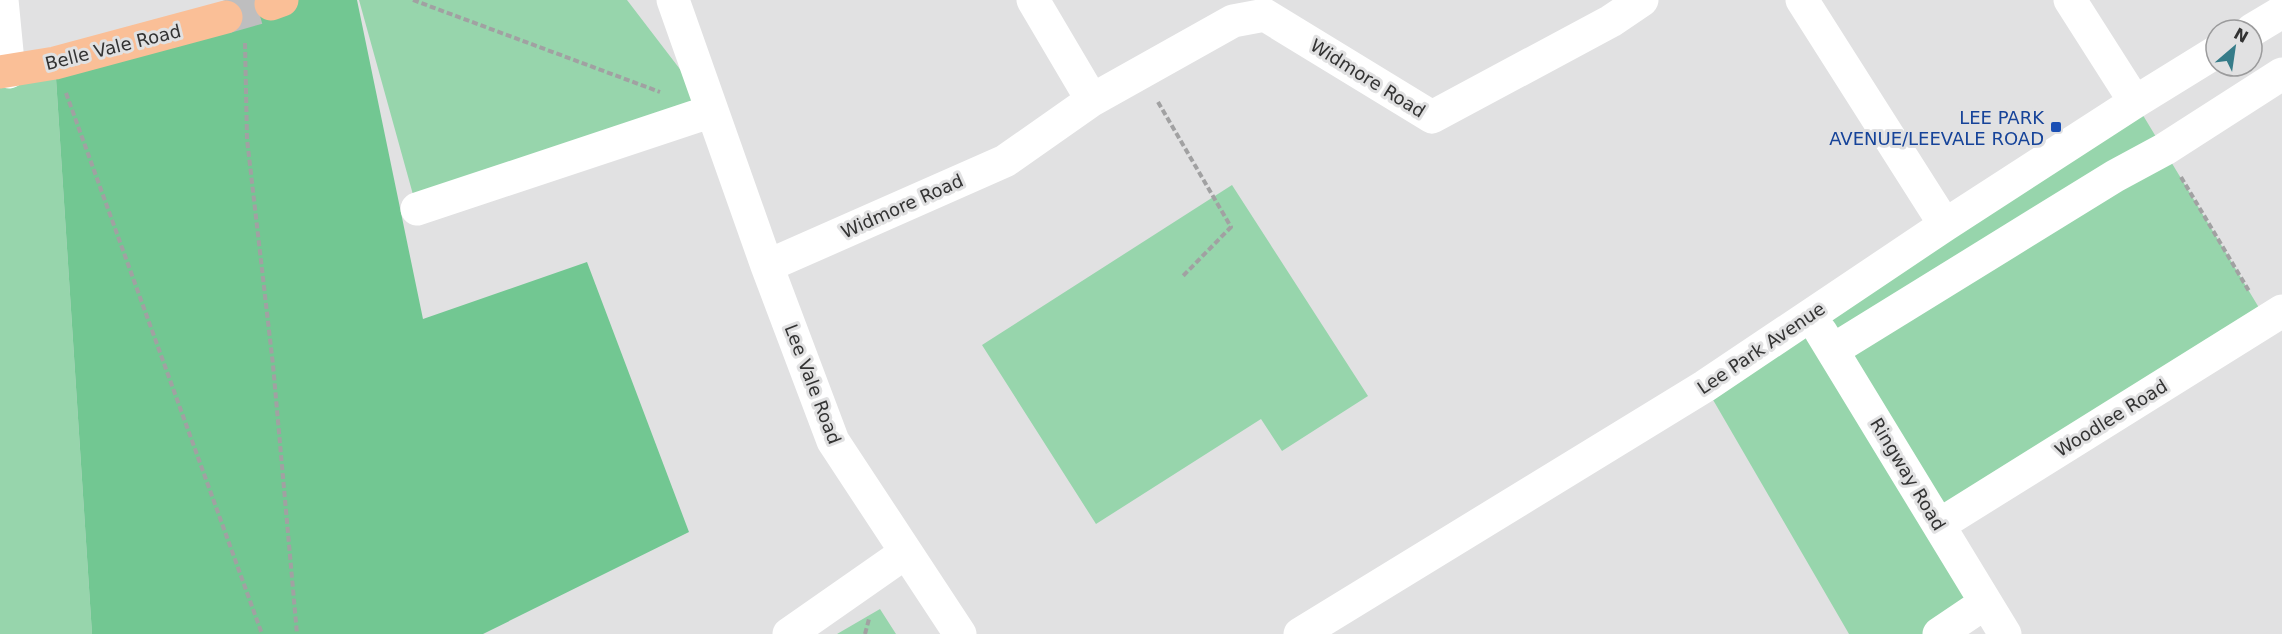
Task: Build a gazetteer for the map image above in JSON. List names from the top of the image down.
{
  "streets": {
    "main road": ["Belle Vale Road"],
    "street": [
      "Widmore Road",
      "Lee Park Avenue",
      "Lee Vale Road",
      "Woodlee Road",
      "Ringway Road"
    ]
  },
  "crossings": [
    ["Widmore Road", "Lee Vale Road"],
    ["Lee Park Avenue", "Ringway Road"],
    ["Woodlee Road", "Ringway Road"]
  ],
  "places": {
    "transit": ["LEE PARK AVENUE/LEEVALE ROAD"]
  },
  "north": "top right"
}
